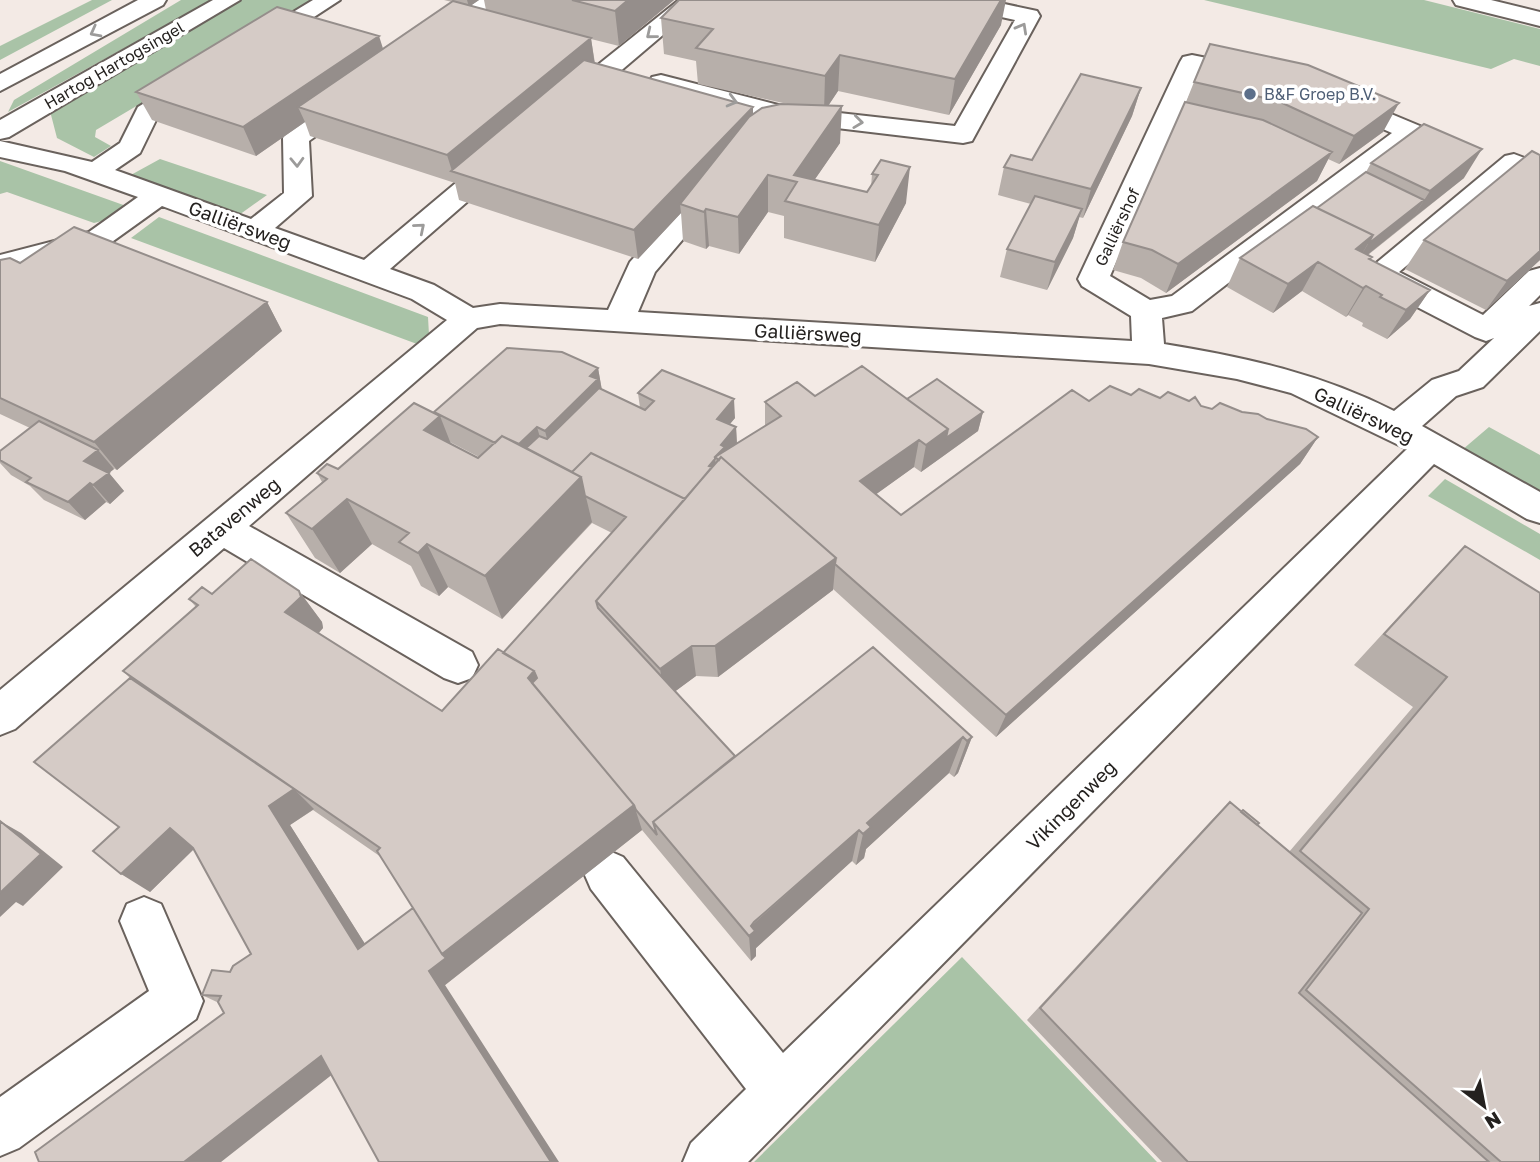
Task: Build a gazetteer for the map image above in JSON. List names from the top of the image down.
{
  "streets": {
    "street": [
      "Hartog Hartogsingel",
      "Galliërsweg",
      "Galliërshof",
      "Batavenweg",
      "Vikingenweg"
    ]
  },
  "crossings": [
    ["Hartog Hartogsingel", "Galliërsweg"],
    ["Galliërsweg", "Batavenweg"],
    ["Galliërsweg", "Vikingenweg"]
  ],
  "places": ["B&F Groep B.V."],
  "north": "bottom right"
}
